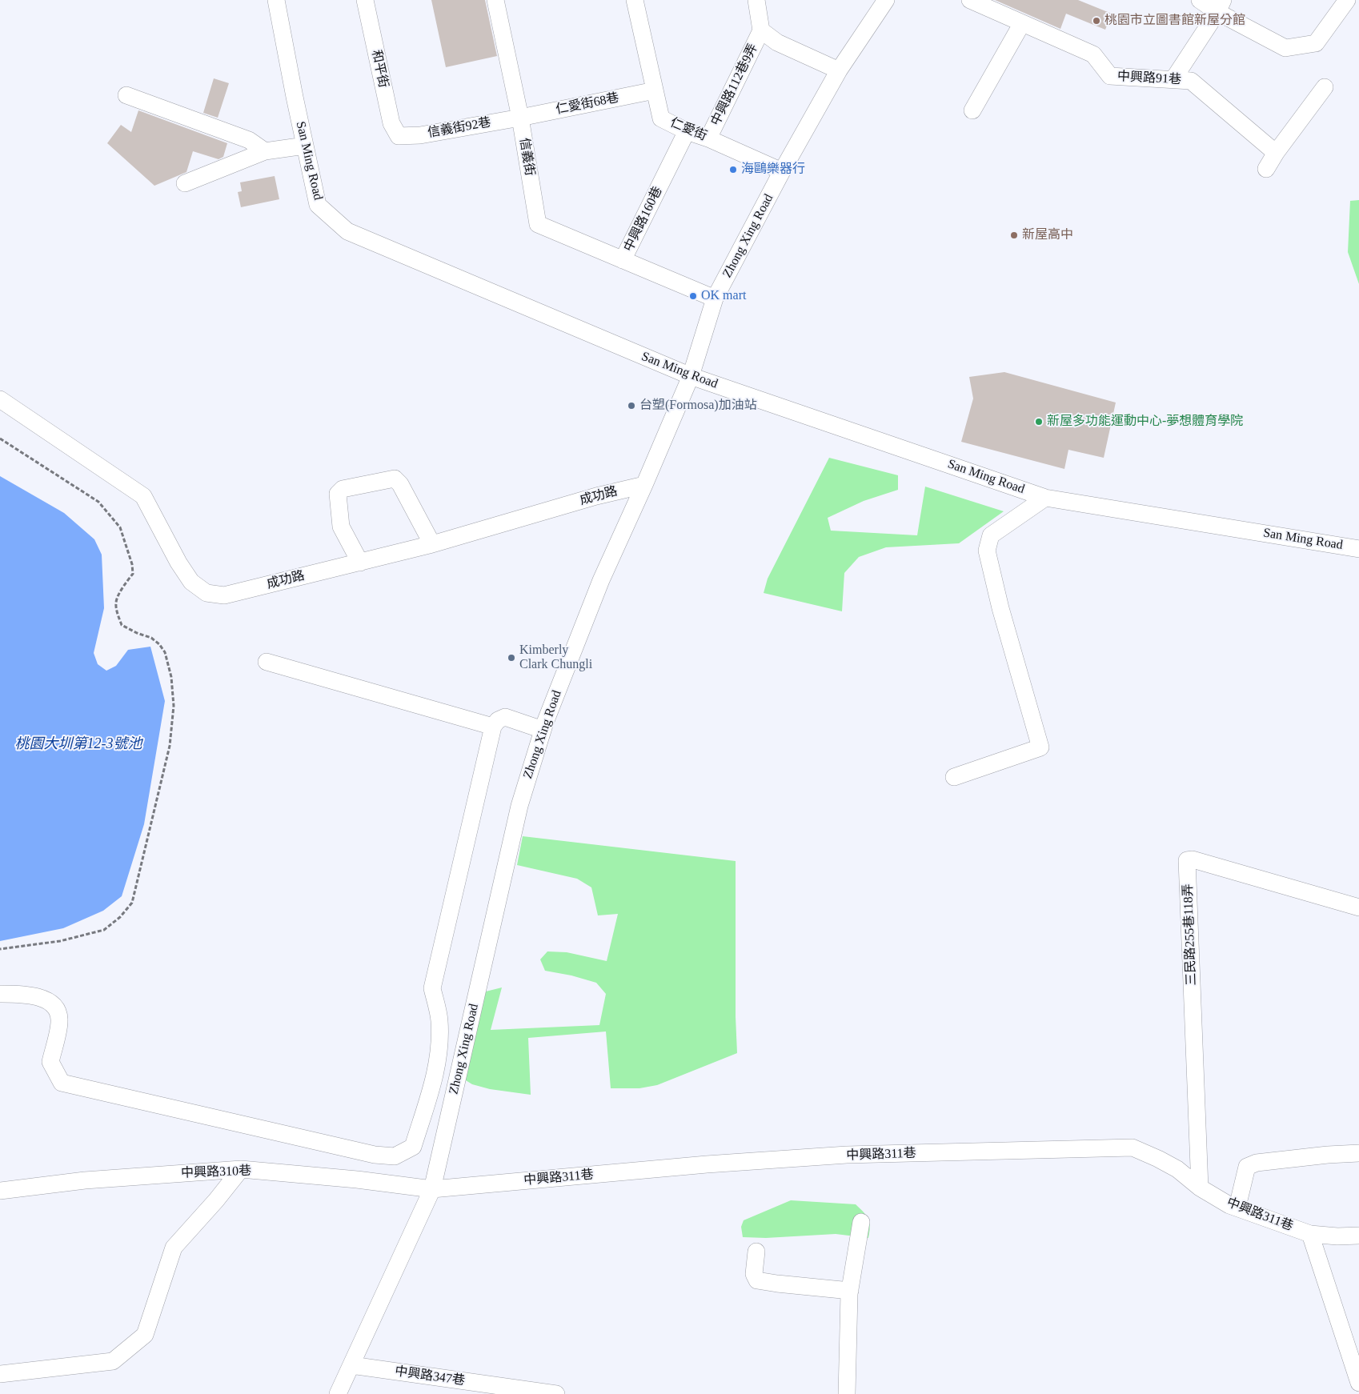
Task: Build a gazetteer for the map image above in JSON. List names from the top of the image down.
{
  "streets": {
    "street": [
      "和平街",
      "中興路91巷",
      "中興路112巷9弄",
      "仁愛街68巷",
      "信義街92巷",
      "仁愛街",
      "信義街",
      "San Ming Road",
      "中興路160巷",
      "Zhong Xing Road",
      "成功路",
      "三民路255巷118弄",
      "中興路311巷",
      "中興路310巷",
      "中興路347巷"
    ]
  },
  "crossings": [
    ["和平街", "信義街92巷"],
    ["中興路112巷9弄", "仁愛街"],
    ["仁愛街68巷", "信義街92巷"],
    ["仁愛街68巷", "仁愛街"],
    ["仁愛街68巷", "信義街"],
    ["信義街92巷", "信義街"],
    ["仁愛街", "中興路160巷"],
    ["仁愛街", "Zhong Xing Road"],
    ["信義街", "中興路160巷"],
    ["San Ming Road", "Zhong Xing Road"],
    ["中興路160巷", "Zhong Xing Road"],
    ["Zhong Xing Road", "成功路"],
    ["Zhong Xing Road", "中興路311巷"],
    ["Zhong Xing Road", "中興路310巷"],
    ["Zhong Xing Road", "中興路347巷"],
    ["三民路255巷118弄", "中興路311巷"],
    ["中興路311巷", "中興路310巷"]
  ],
  "water": ["桃園大圳第12-3號池"],
  "places": [
    "桃園市立圖書館新屋分館",
    "海鷗樂器行",
    "新屋高中",
    "OK mart",
    "台塑(Formosa)加油站",
    "新屋多功能運動中心-夢想體育學院",
    "Kimberly Clark Chungli"
  ]
}
